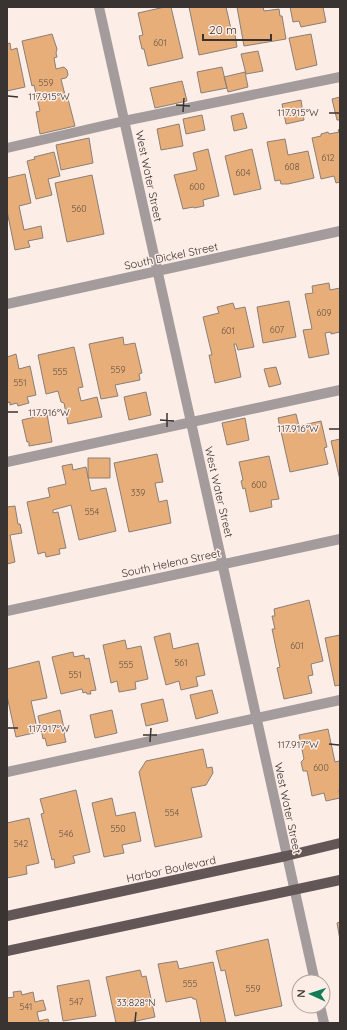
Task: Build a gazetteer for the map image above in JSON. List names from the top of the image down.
{
  "streets": {
    "main road": ["Harbor Boulevard"],
    "street": ["West Water Street", "South Dickel Street", "South Helena Street"]
  },
  "crossings": [
    ["West Water Street", "South Dickel Street"],
    ["West Water Street", "South Helena Street"],
    ["West Water Street", "Harbor Boulevard"]
  ],
  "house_numbers": [
    "601",
    "559",
    "612",
    "608",
    "604",
    "600",
    "560",
    "609",
    "607",
    "601",
    "559",
    "555",
    "551",
    "600",
    "339",
    "554",
    "601",
    "561",
    "555",
    "551",
    "600",
    "554",
    "550",
    "546",
    "542",
    "555",
    "559",
    "547",
    "541"
  ],
  "scale_bar": "20 m",
  "north": "left",
  "coordinates": [
    "117.915°W",
    "117.916°W",
    "117.917°W",
    "33.828°N"
  ]
}
